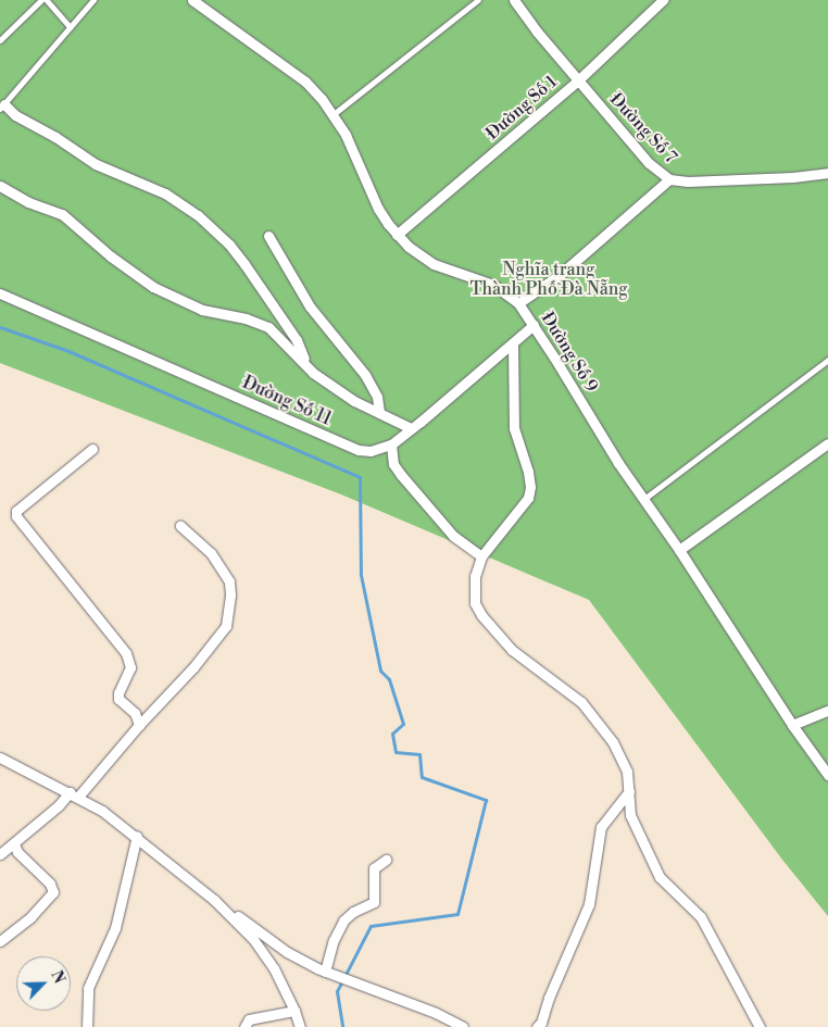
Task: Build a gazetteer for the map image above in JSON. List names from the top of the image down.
{
  "streets": {
    "street": [
      "Đường Số 1",
      "Đường Số 7",
      "Đường Số 9",
      "Đường Số 11"
    ]
  },
  "crossings": [
    ["Đường Số 1", "Đường Số 7"],
    ["Đường Số 1", "Đường Số 9"],
    ["Đường Số 9", "Đường Số 11"]
  ],
  "parks": ["Nghĩa trang Thành Phố Đà Nẵng"],
  "north": "top right"
}
